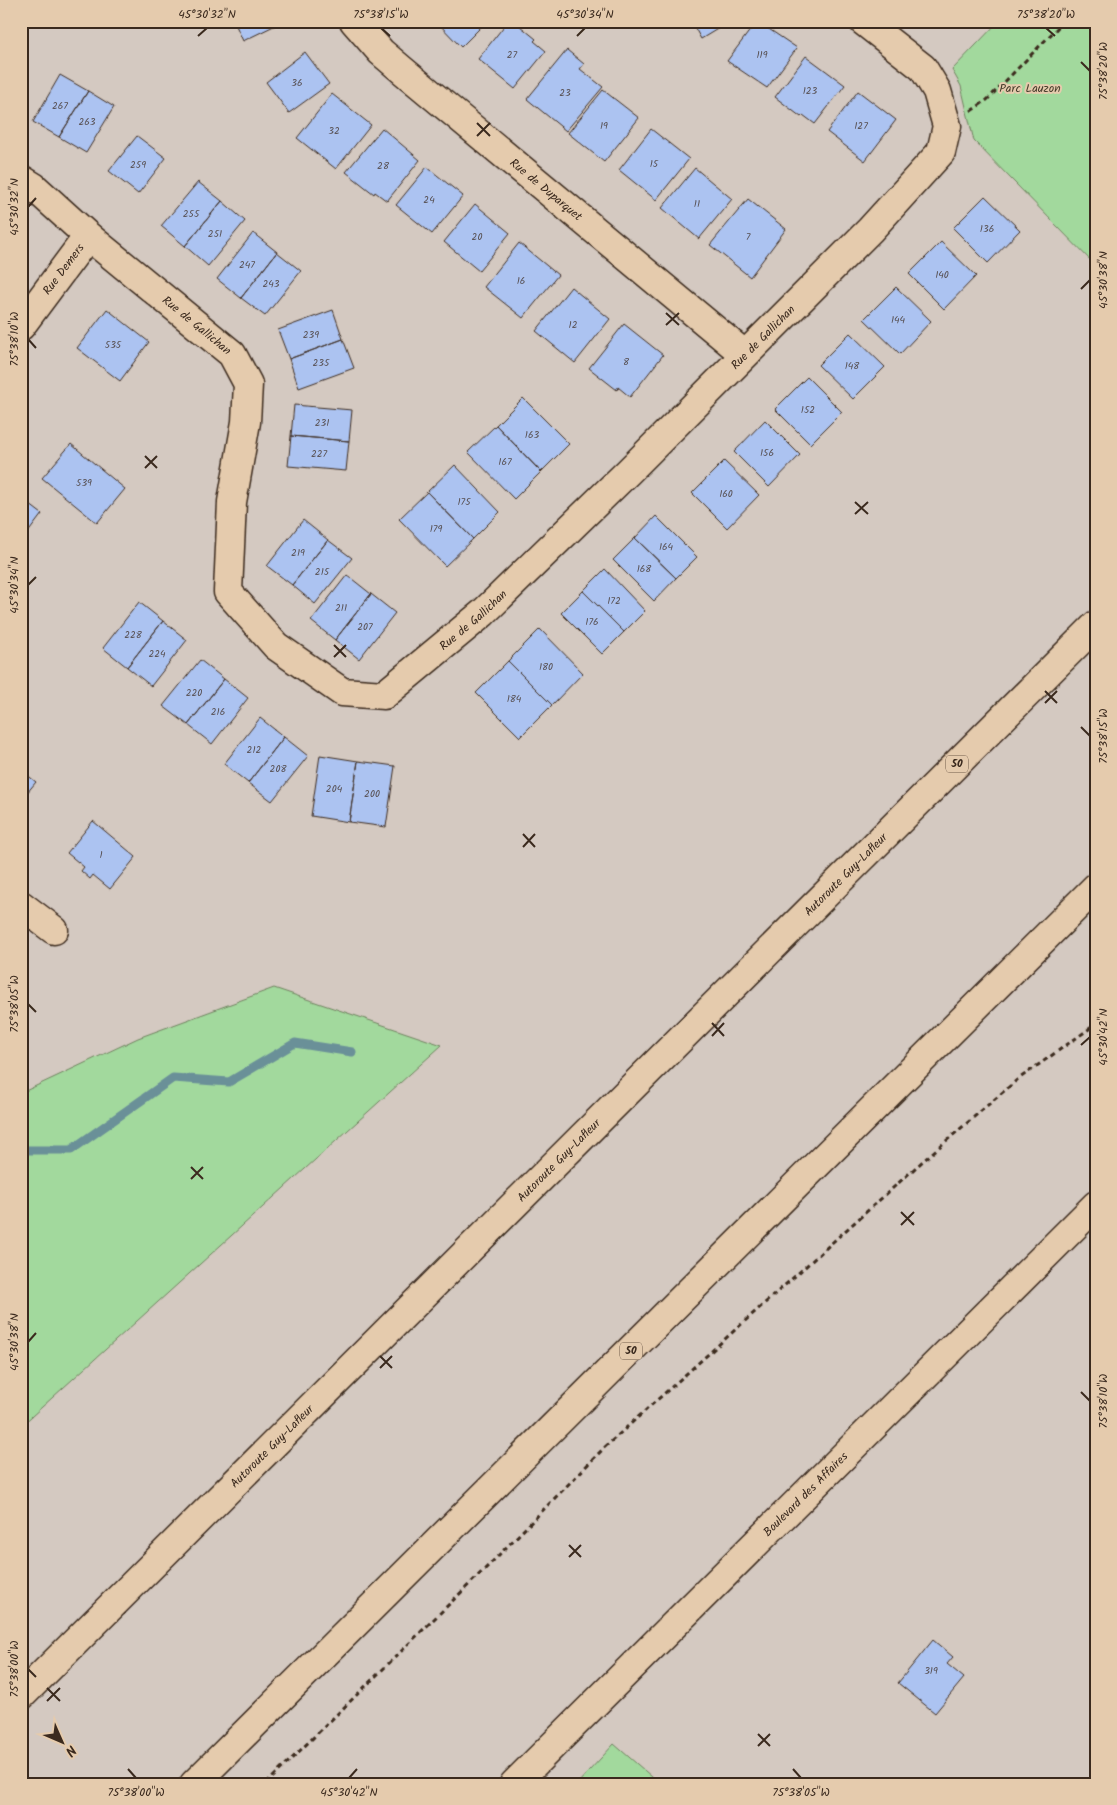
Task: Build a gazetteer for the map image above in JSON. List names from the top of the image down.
{
  "streets": {
    "main road": [
      "Rue de Duparquet",
      "Rue Demers",
      "Rue de Gallichan",
      "50",
      "Autoroute Guy-Lafleur",
      "Boulevard des Affaires"
    ]
  },
  "crossings": [
    ["Rue de Duparquet", "Rue de Gallichan"],
    ["Rue Demers", "Rue de Gallichan"]
  ],
  "parks": ["Parc Lauzon"],
  "house_numbers": [
    "27",
    "119",
    "36",
    "123",
    "23",
    "267",
    "263",
    "19",
    "127",
    "32",
    "15",
    "259",
    "28",
    "24",
    "11",
    "255",
    "136",
    "251",
    "20",
    "7",
    "247",
    "140",
    "16",
    "243",
    "144",
    "12",
    "239",
    "535",
    "8",
    "235",
    "148",
    "152",
    "231",
    "163",
    "156",
    "227",
    "167",
    "539",
    "160",
    "175",
    "179",
    "164",
    "219",
    "168",
    "215",
    "172",
    "211",
    "176",
    "207",
    "228",
    "224",
    "180",
    "220",
    "184",
    "216",
    "212",
    "208",
    "204",
    "200",
    "1",
    "319"
  ],
  "north": "bottom right",
  "coordinates": [
    "45°30'32\"N",
    "75°38'15\"W",
    "45°30'34\"N",
    "75°38'20\"W",
    "45°30'38\"N",
    "75°38'10\"W",
    "75°38'05\"W",
    "45°30'42\"N",
    "75°38'00\"W"
  ]
}
